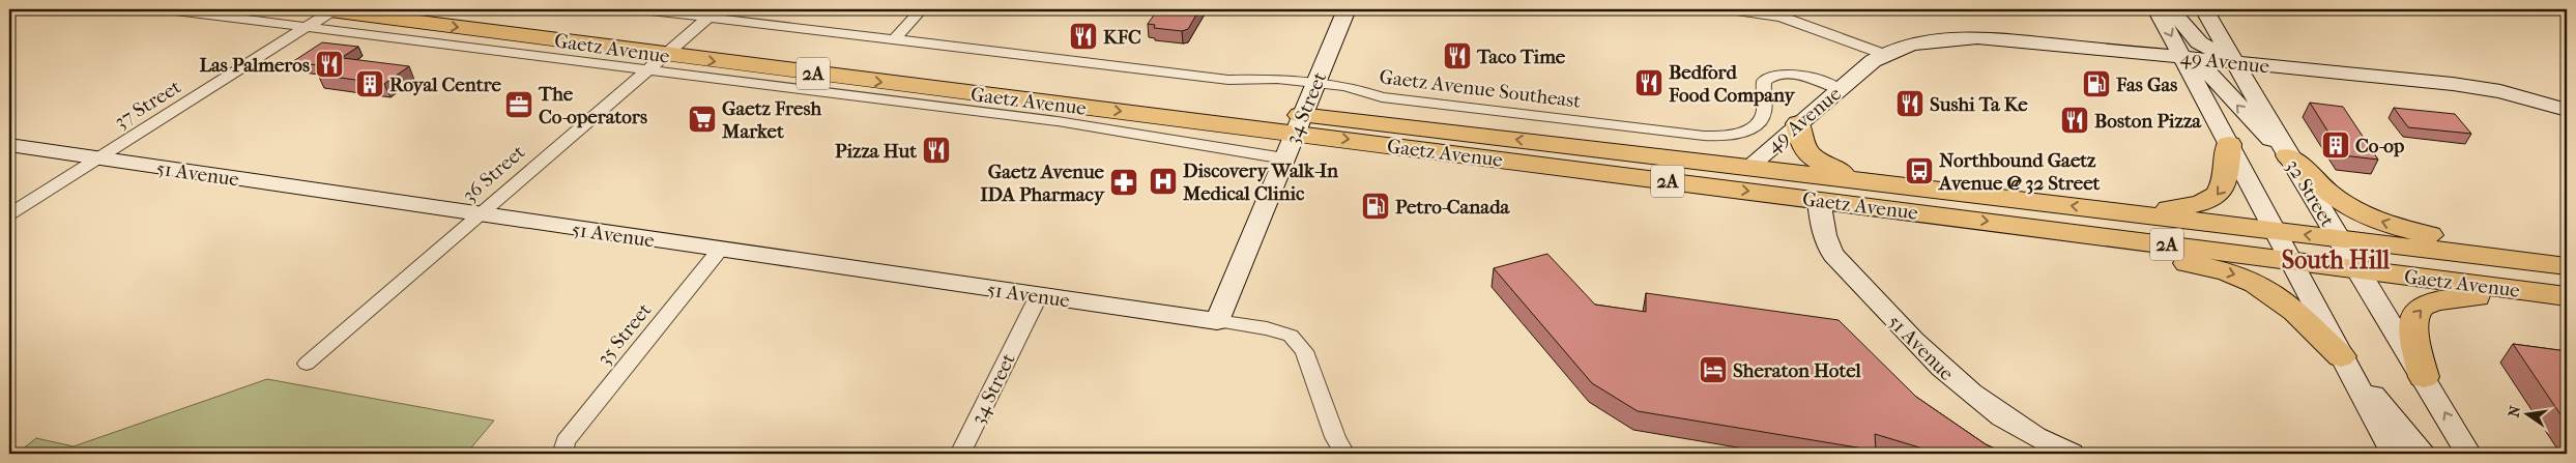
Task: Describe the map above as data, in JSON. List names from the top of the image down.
{
  "streets": {
    "main road": ["Gaetz Avenue", "2A"],
    "street": [
      "49 Avenue",
      "Gaetz Avenue Southeast",
      "37 Street",
      "34 Street",
      "51 Avenue",
      "36 Street",
      "32 Street",
      "35 Street"
    ]
  },
  "crossings": [
    ["Gaetz Avenue", "49 Avenue"],
    ["Gaetz Avenue", "37 Street"],
    ["Gaetz Avenue", "34 Street"],
    ["Gaetz Avenue", "51 Avenue"],
    ["Gaetz Avenue", "36 Street"],
    ["Gaetz Avenue", "32 Street"],
    ["49 Avenue", "Gaetz Avenue Southeast"],
    ["49 Avenue", "32 Street"],
    ["Gaetz Avenue Southeast", "34 Street"],
    ["Gaetz Avenue Southeast", "36 Street"],
    ["37 Street", "51 Avenue"],
    ["34 Street", "51 Avenue"],
    ["51 Avenue", "36 Street"],
    ["51 Avenue", "35 Street"]
  ],
  "districts": ["South Hill"],
  "places": {
    "restaurant": [
      "KFC",
      "Taco Time",
      "Las Palmeros",
      "Bedford Food Company",
      "Sushi Ta Ke",
      "Boston Pizza",
      "Pizza Hut"
    ],
    "building": ["Royal Centre", "Co-op"],
    "fuel station": ["Fas Gas", "Petro-Canada"],
    "office": ["The Co-operators"],
    "supermarket": ["Gaetz Fresh Market"],
    "bus stop": ["Northbound Gaetz Avenue @ 32 Street"],
    "hospital": ["Discovery Walk-In Medical Clinic"],
    "pharmacy": ["Gaetz Avenue IDA Pharmacy"],
    "hotel": ["Sheraton Hotel"]
  },
  "north": "left"
}
